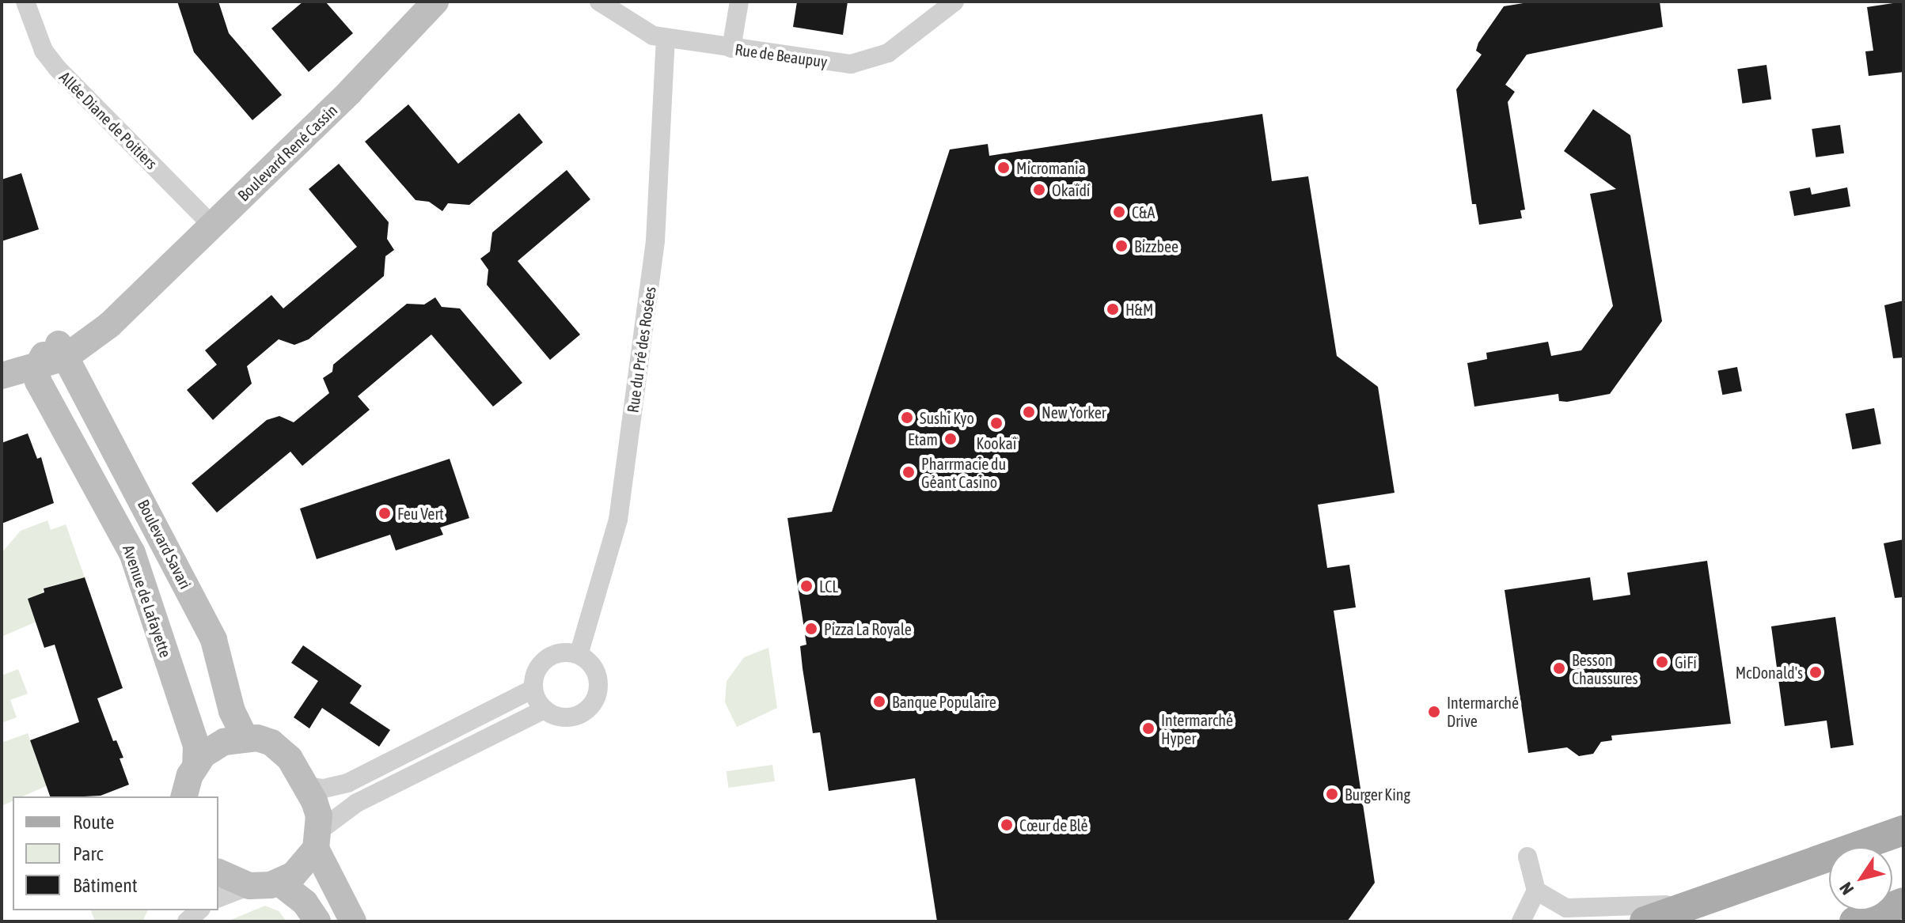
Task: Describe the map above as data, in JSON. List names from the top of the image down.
{
  "streets": {
    "street": [
      "Rue de Beaupuy",
      "Allée Diane de Poitiers",
      "Boulevard René Cassin",
      "Rue du Pré des Rosées",
      "Boulevard Savari",
      "Avenue de Lafayette"
    ]
  },
  "crossings": [
    ["Rue de Beaupuy", "Rue du Pré des Rosées"],
    ["Allée Diane de Poitiers", "Boulevard René Cassin"],
    ["Boulevard René Cassin", "Boulevard Savari"],
    ["Boulevard René Cassin", "Avenue de Lafayette"],
    ["Boulevard Savari", "Avenue de Lafayette"]
  ],
  "places": [
    "Micromania",
    "Okaïdi",
    "C&A",
    "Bizzbee",
    "H&M",
    "New Yorker",
    "Sushi Kyo",
    "Kookaï",
    "Etam",
    "Pharrmacie du Géant Casino",
    "Feu Vert",
    "LCL",
    "Pizza La Royale",
    "GiFi",
    "Besson Chaussures",
    "McDonald's",
    "Banque Populaire",
    "Intermarché Drive",
    "Intermarché Hyper",
    "Burger King",
    "Cœur de Blé"
  ],
  "legend": ["Route", "Parc", "Bâtiment"],
  "north": "bottom left"
}
